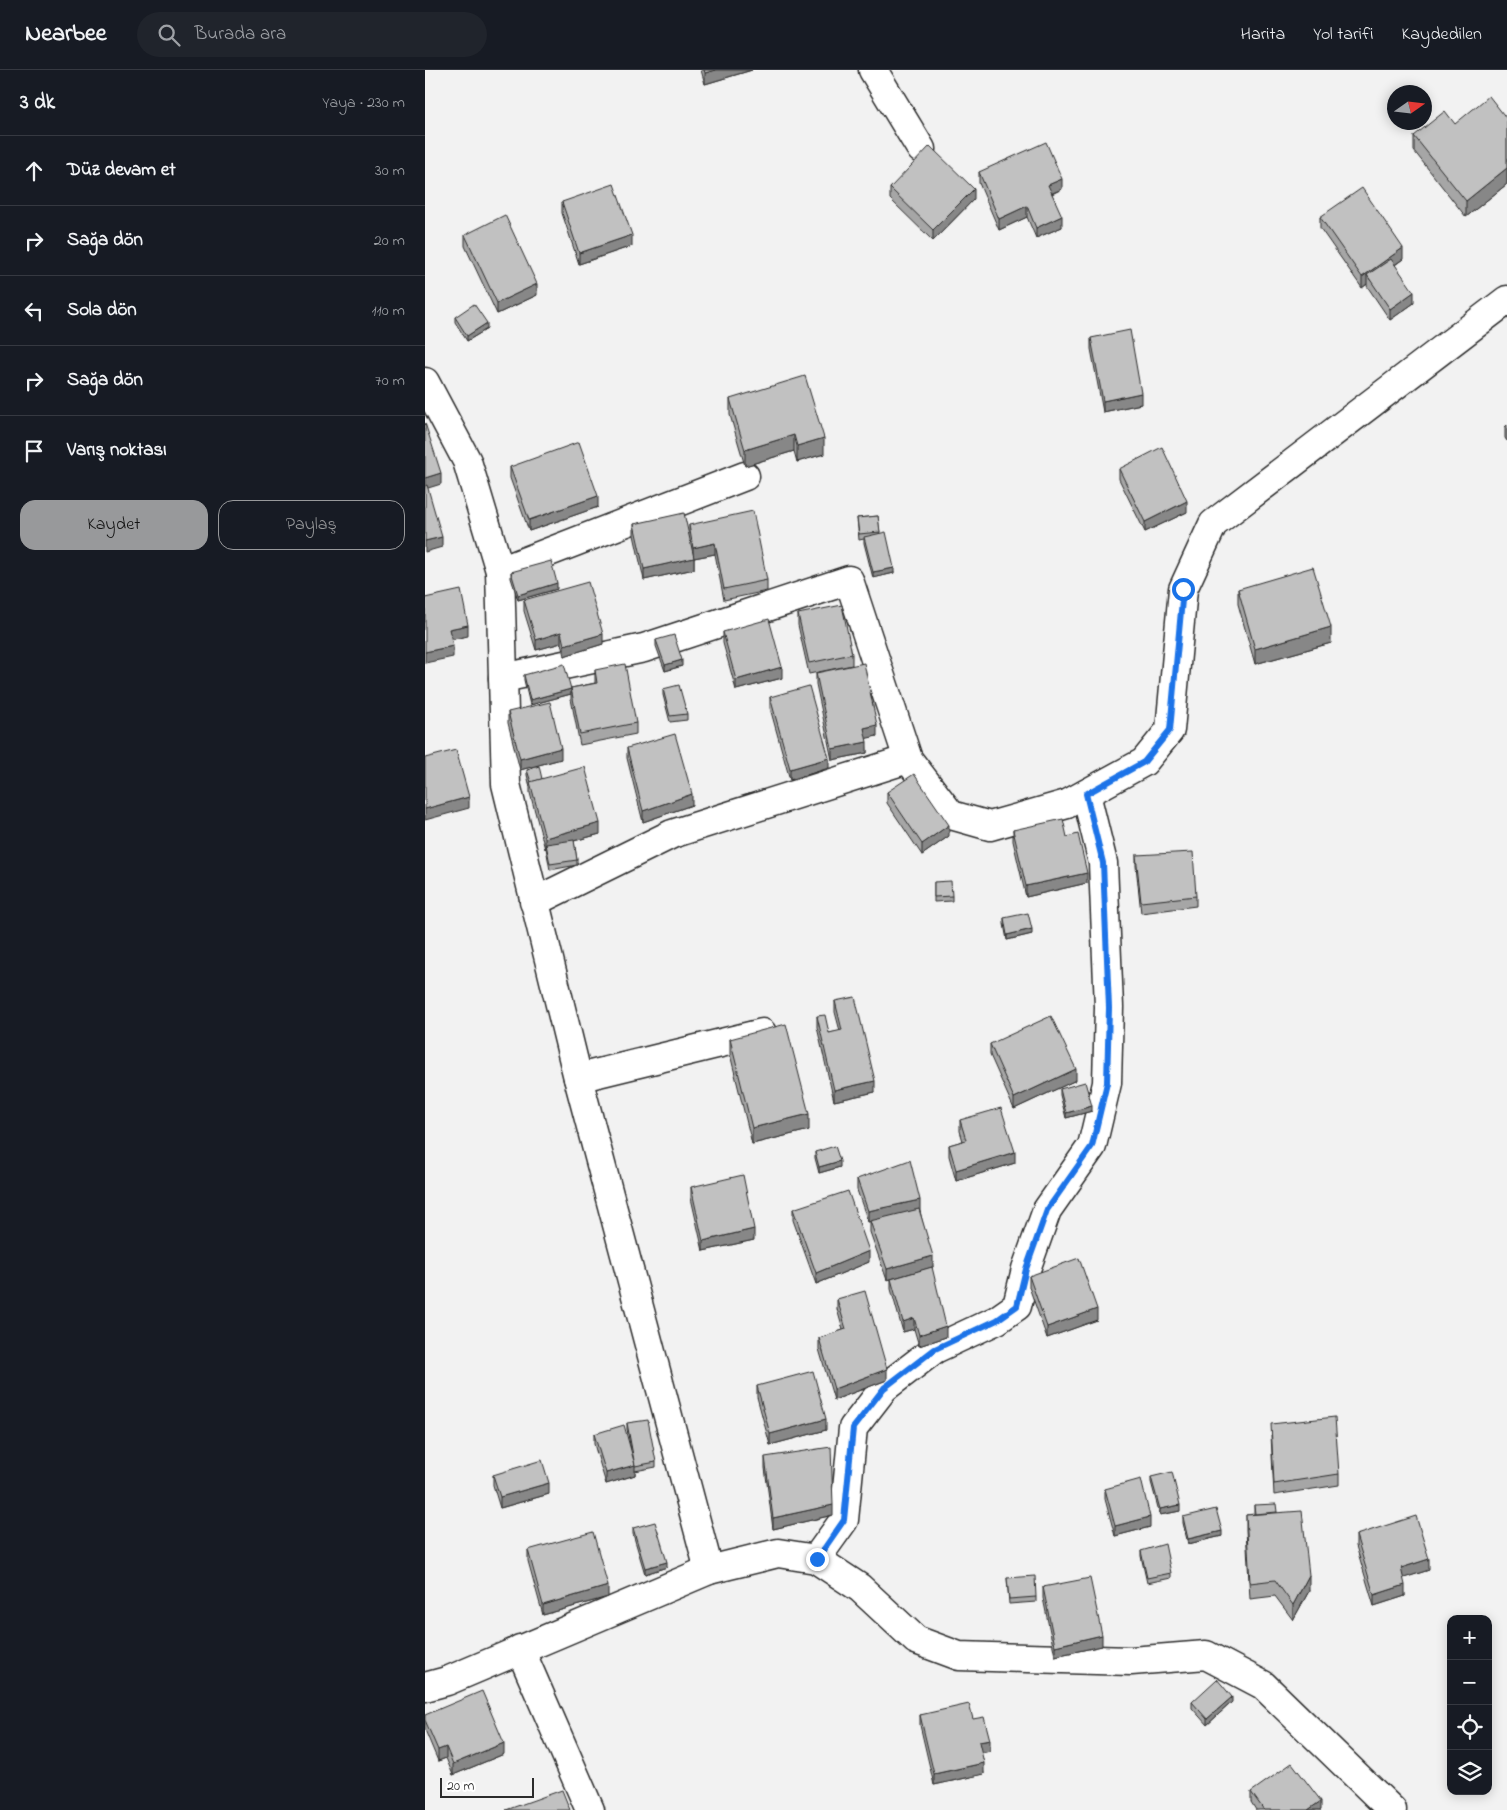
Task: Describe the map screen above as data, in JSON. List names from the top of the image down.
{
  "scale_bar": "20 m",
  "north": "right",
  "page": {
    "header": "Nearbee",
    "search": "Burada ara",
    "nav": ["Harita", "Yol tarifi", "Kaydedilen"],
    "heading": ["3 dk", "Yaya · 230 m"],
    "list": [
      ["Düz devam et", "30 m"],
      ["Sağa dön", "20 m"],
      ["Sola dön", "110 m"],
      ["Sağa dön", "70 m"],
      "Varış noktası"
    ],
    "buttons": ["Kaydet", "Paylaş"],
    "map_buttons": ["+", "−"],
    "scale": "20 m"
  }
}
